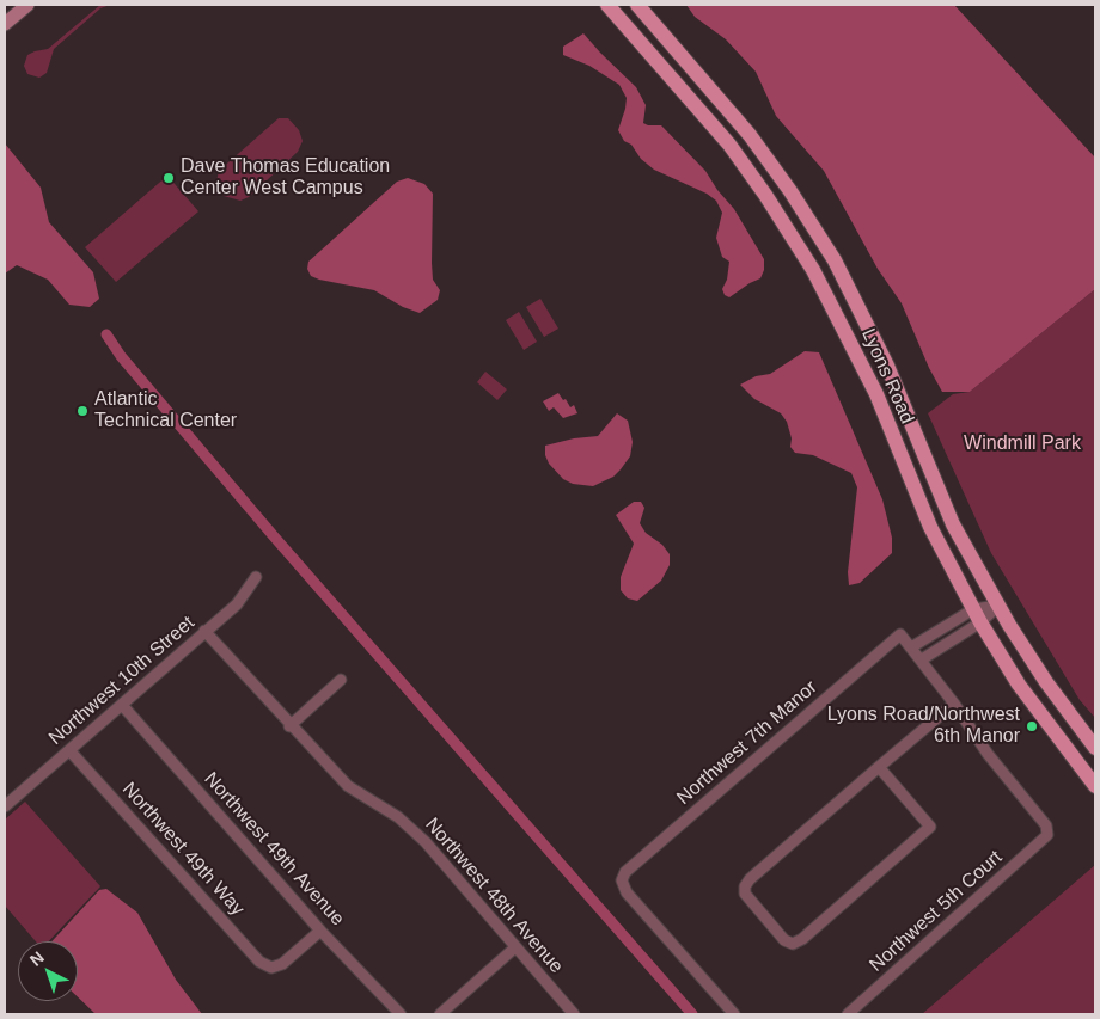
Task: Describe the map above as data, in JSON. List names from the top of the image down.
{
  "streets": {
    "main road": ["Lyons Road"],
    "street": [
      "Northwest 10th Street",
      "Northwest 7th Manor",
      "Northwest 49th Way",
      "Northwest 49th Avenue",
      "Northwest 48th Avenue",
      "Northwest 5th Court"
    ]
  },
  "crossings": [
    ["Northwest 10th Street", "Northwest 49th Way"],
    ["Northwest 10th Street", "Northwest 49th Avenue"],
    ["Northwest 10th Street", "Northwest 48th Avenue"],
    ["Northwest 49th Way", "Northwest 49th Avenue"]
  ],
  "parks": ["Windmill Park"],
  "places": ["Dave Thomas Education Center West Campus", "Atlantic Technical Center", "Lyons Road/Northwest 6th Manor"],
  "north": "top left"
}
